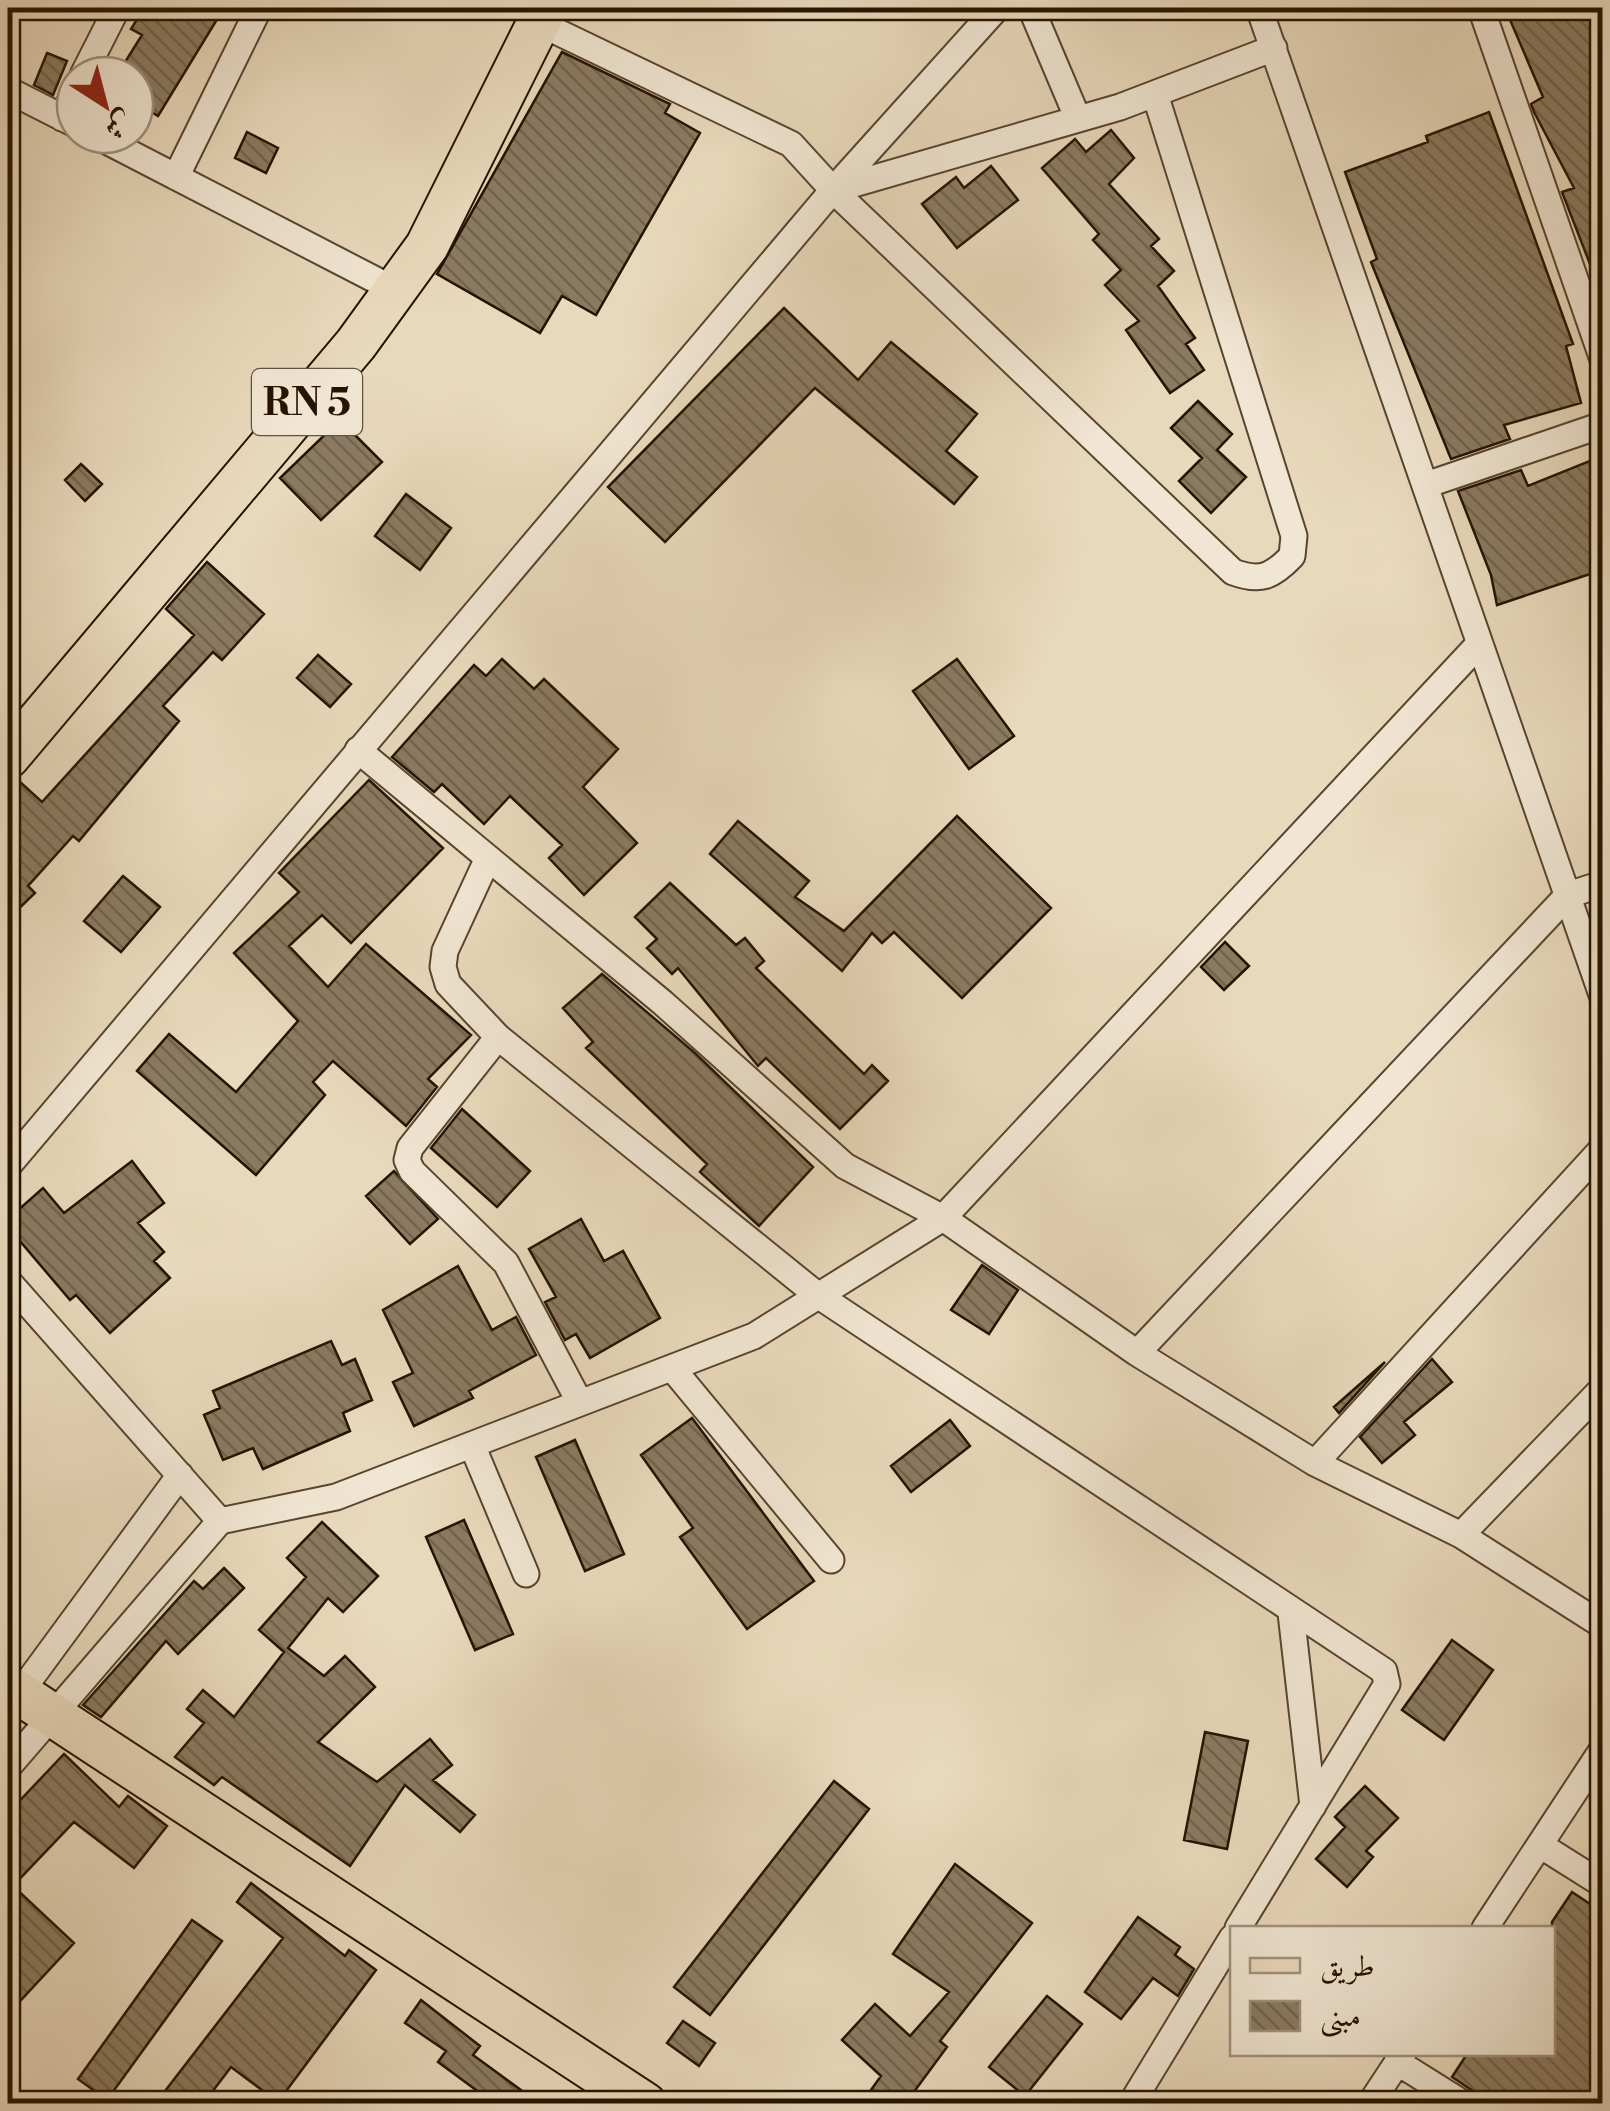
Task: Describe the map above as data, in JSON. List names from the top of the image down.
{
  "streets": {
    "main road": ["RN 5"]
  },
  "legend": ["طريق", "مبنى"],
  "north": "bottom right"
}
